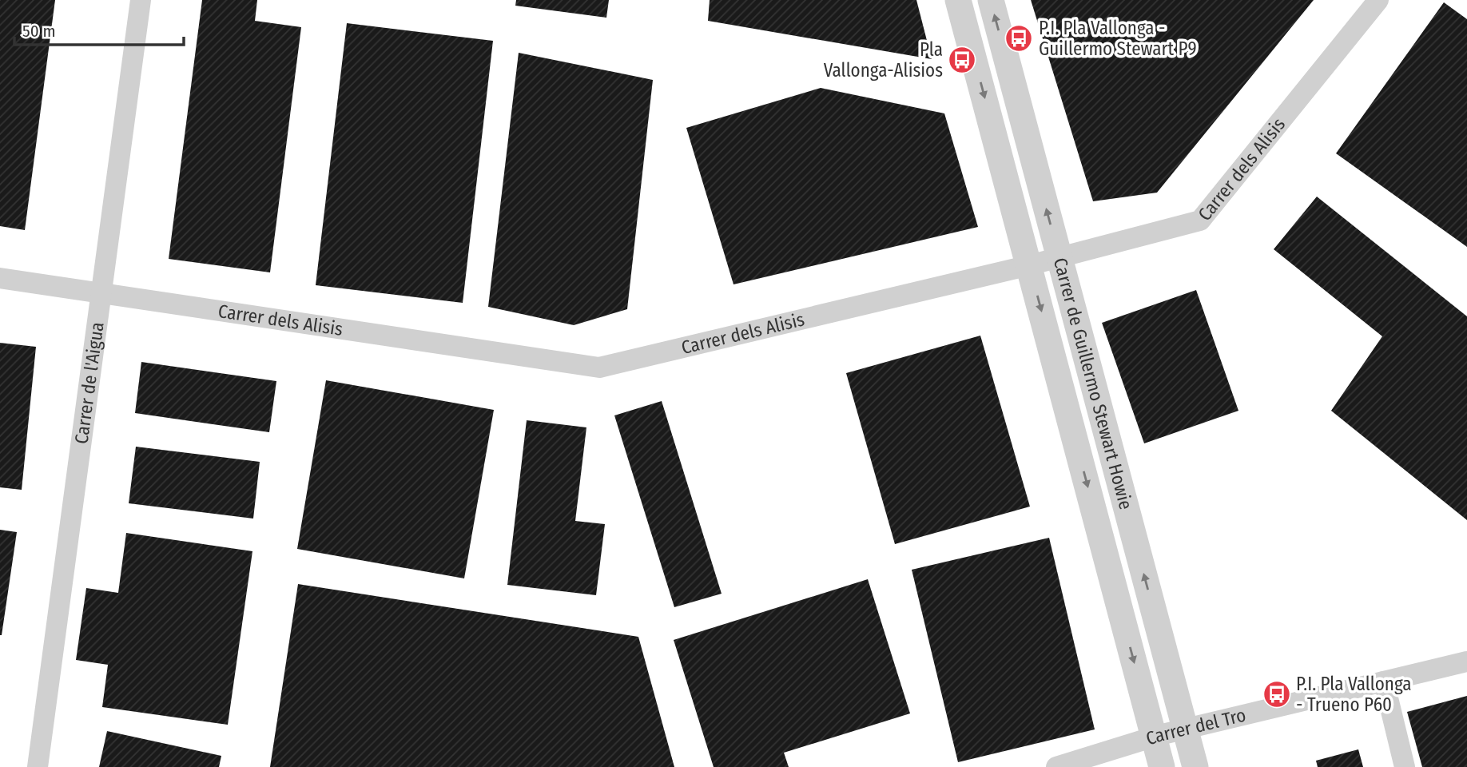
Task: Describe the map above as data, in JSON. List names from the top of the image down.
{
  "streets": {
    "street": [
      "Carrer dels Alisis",
      "Carrer de l'Aigua",
      "Carrer de Guillermo Stewart Howie",
      "Carrer del Tro"
    ]
  },
  "crossings": [
    ["Carrer dels Alisis", "Carrer de l'Aigua"],
    ["Carrer dels Alisis", "Carrer de Guillermo Stewart Howie"],
    ["Carrer de Guillermo Stewart Howie", "Carrer del Tro"]
  ],
  "places": {
    "bus stop": ["P.I. Pla Vallonga - Guillermo Stewart P9", "Pla Vallonga-Alisios", "P.I. Pla Vallonga - Trueno P60"]
  },
  "scale_bar": "50 m"
}
